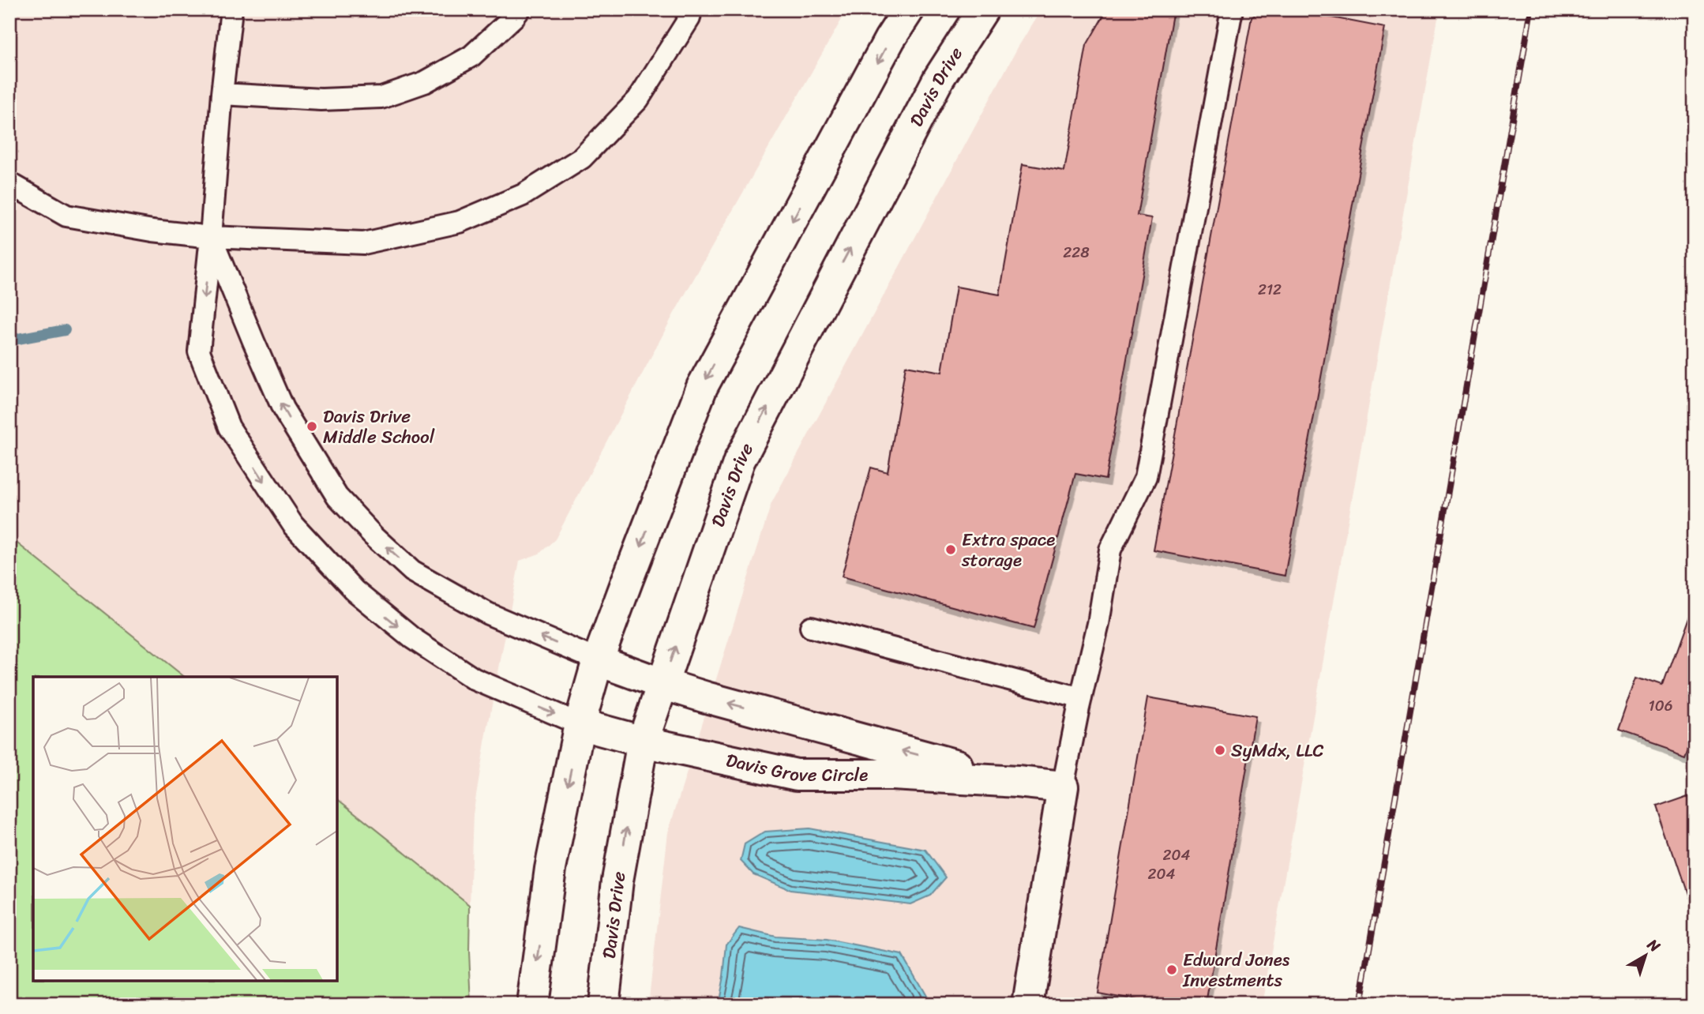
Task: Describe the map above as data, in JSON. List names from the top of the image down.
{
  "streets": {
    "main road": ["Davis Drive", "Davis Grove Circle"]
  },
  "crossings": [
    ["Davis Drive", "Davis Grove Circle"]
  ],
  "places": [
    "Davis Drive Middle School",
    "Extra space storage",
    "SyMdx, LLC",
    "Edward Jones Investments"
  ],
  "house_numbers": [
    "228",
    "212",
    "106",
    "204",
    "204"
  ],
  "north": "top right"
}
